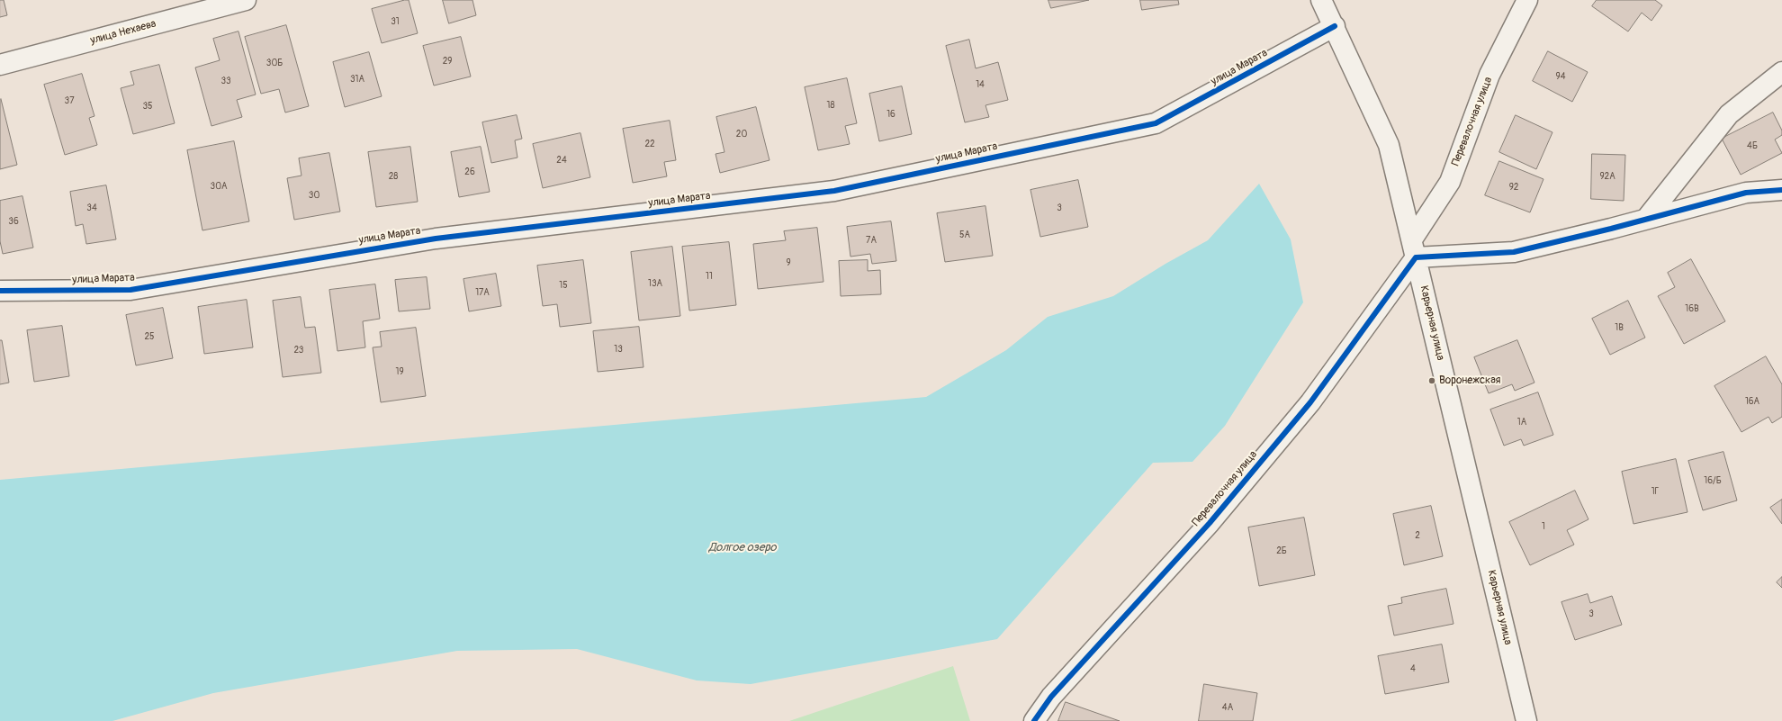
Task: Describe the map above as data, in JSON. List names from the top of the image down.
{
  "streets": {
    "street": [
      "улица Нехаева",
      "улица Марата",
      "Перевалочная улица",
      "Карьерная улица"
    ]
  },
  "crossings": [
    ["улица Марата", "Карьерная улица"],
    ["Перевалочная улица", "Карьерная улица"]
  ],
  "water": ["Долгое озеро"],
  "places": ["Воронежская"],
  "house_numbers": [
    "31",
    "29",
    "30Б",
    "94",
    "31А",
    "33",
    "14",
    "37",
    "18",
    "35",
    "16",
    "20",
    "22",
    "4Б",
    "24",
    "26",
    "28",
    "92А",
    "30А",
    "92",
    "30",
    "34",
    "3",
    "36",
    "5А",
    "7А",
    "9",
    "11",
    "13А",
    "15",
    "17А",
    "16В",
    "1В",
    "25",
    "13",
    "23",
    "19",
    "16А",
    "1А",
    "16/Б",
    "1Г",
    "1",
    "2",
    "2Б",
    "3",
    "4",
    "4А"
  ]
}
